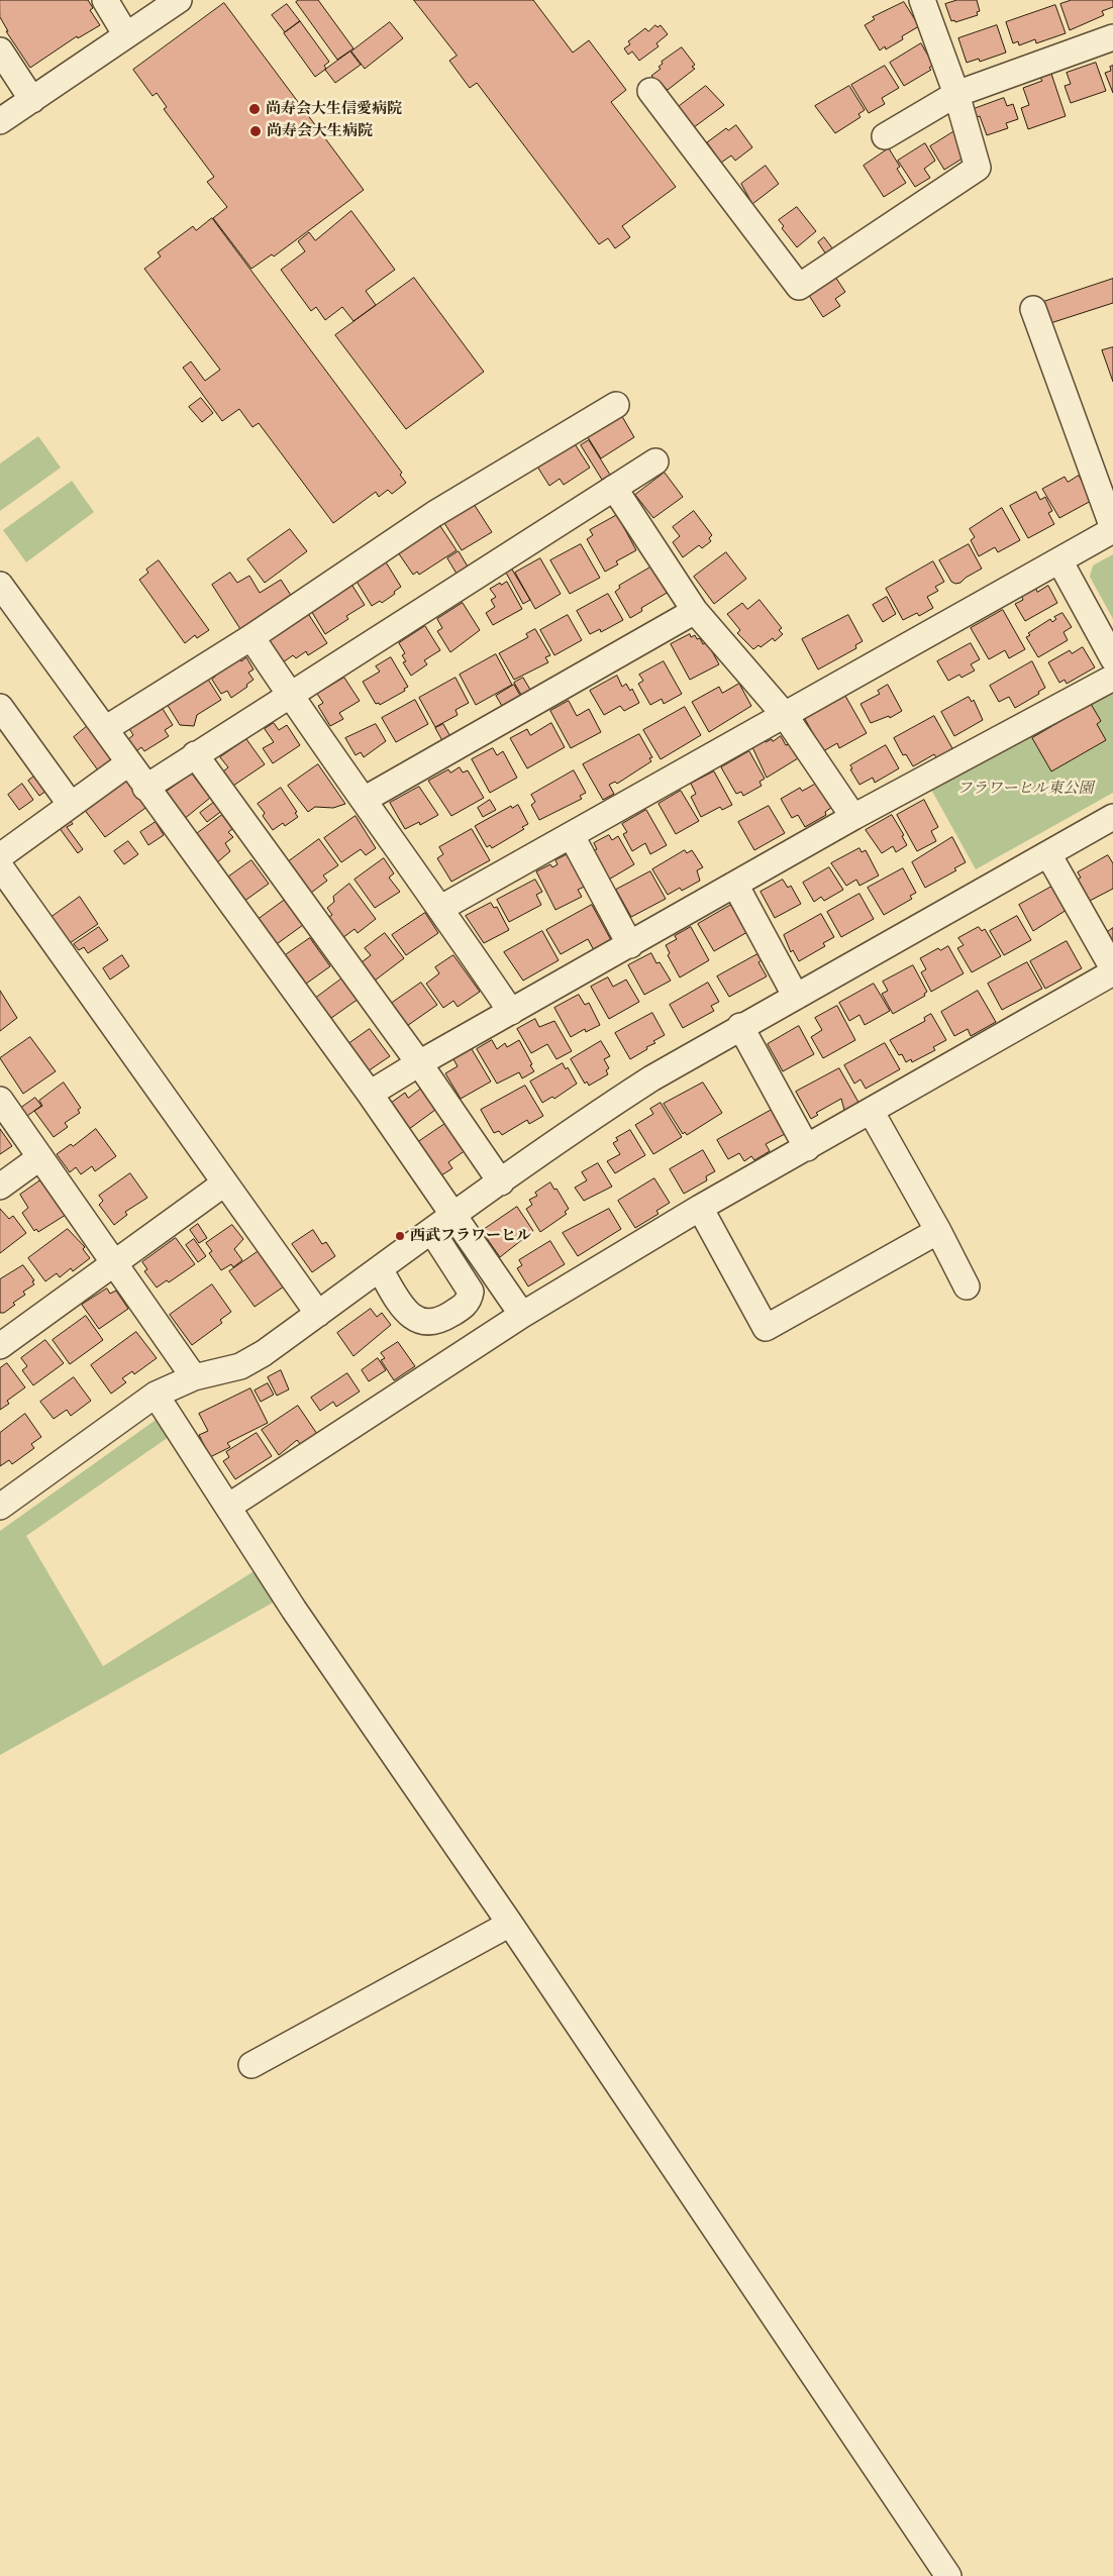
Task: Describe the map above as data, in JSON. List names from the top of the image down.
{
  "parks": ["フラワーヒル東公園"],
  "places": ["尚寿会大生信愛病院", "尚寿会大生病院", "西武フラワーヒル"]
}
